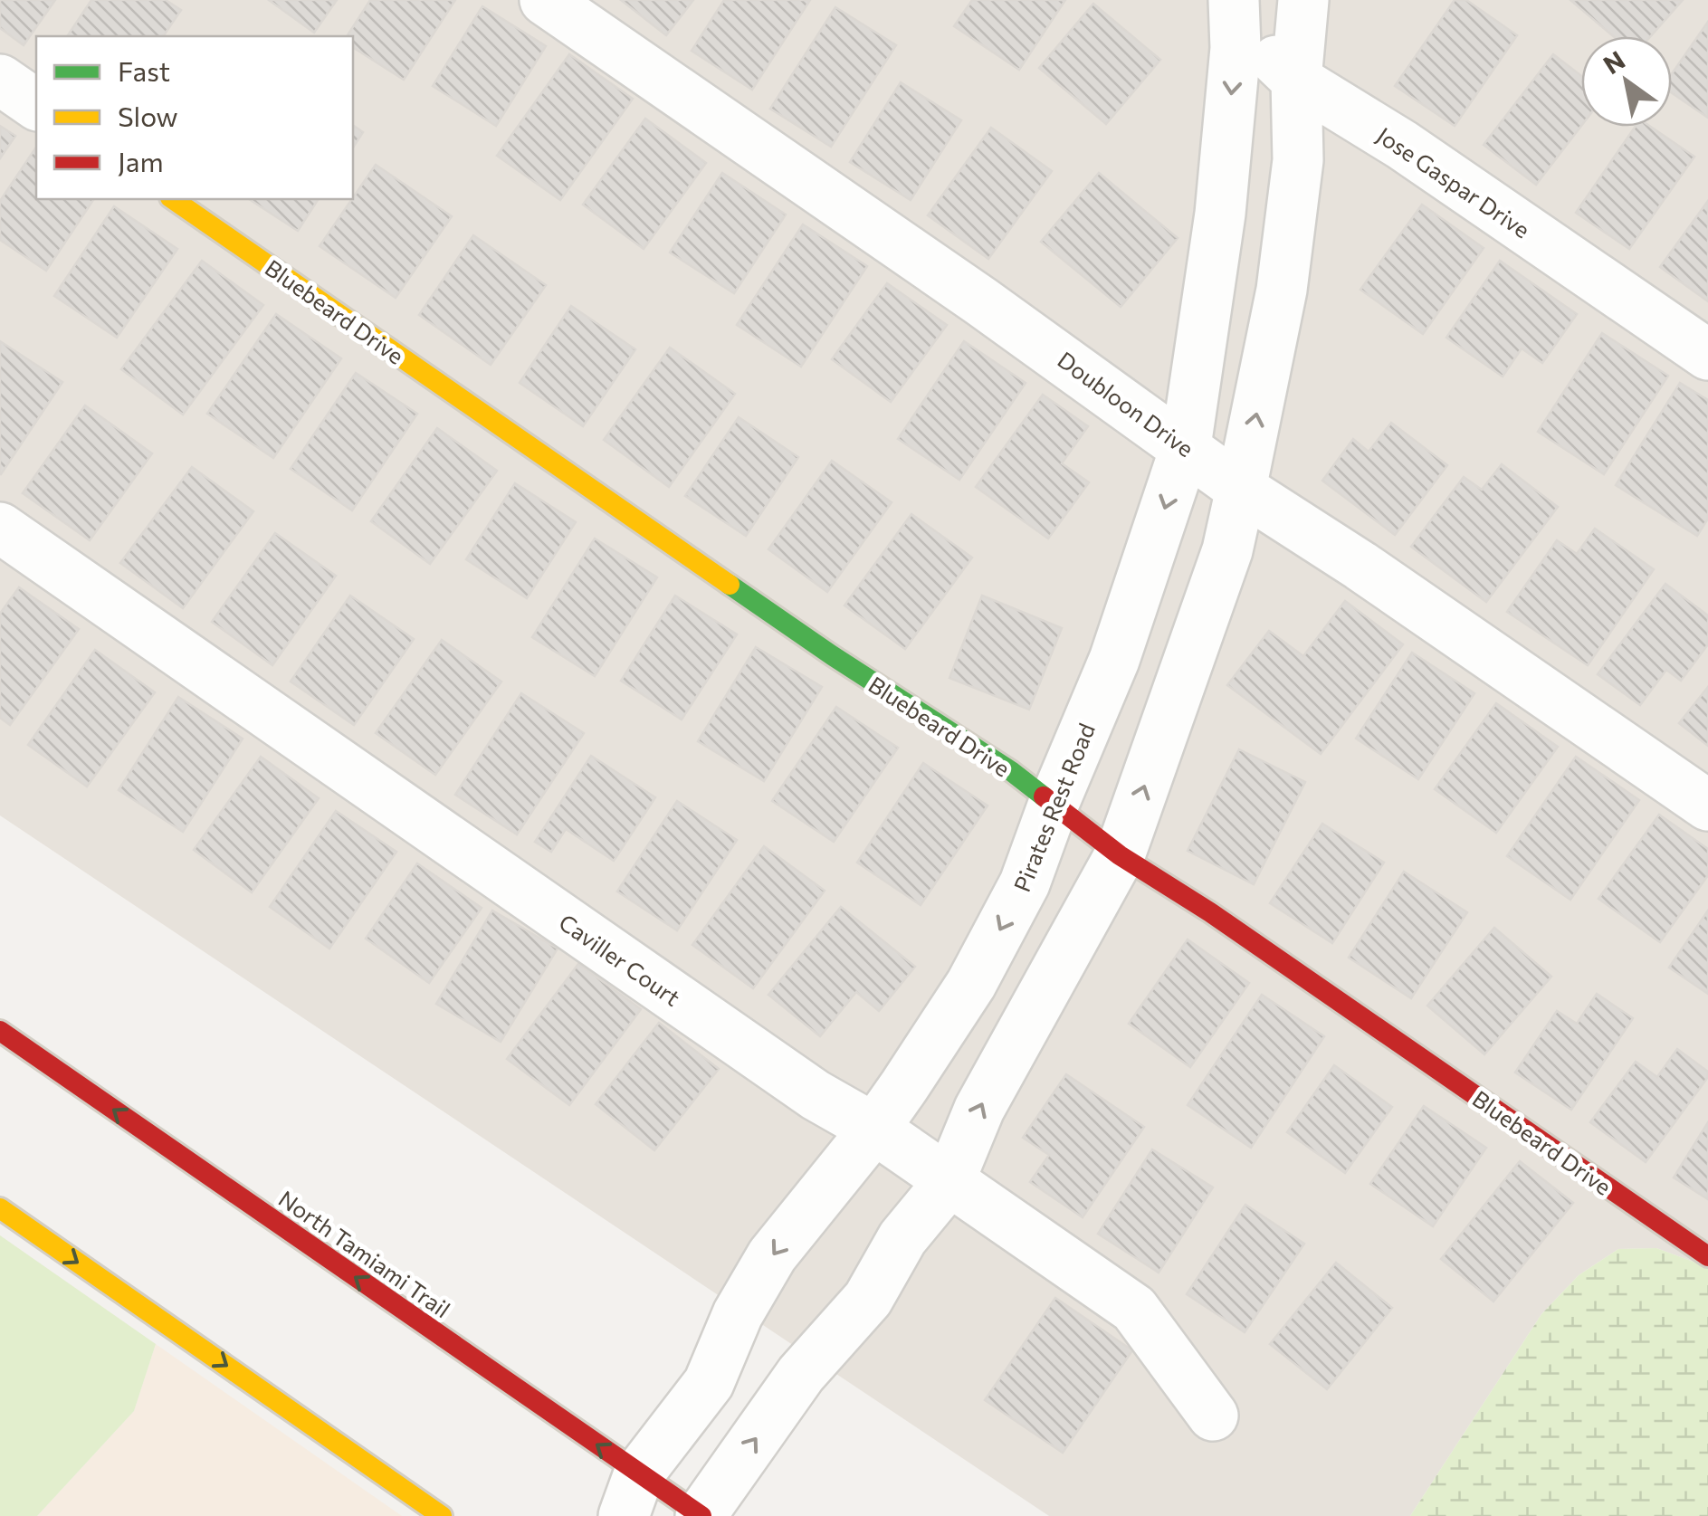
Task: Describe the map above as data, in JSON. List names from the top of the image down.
{
  "streets": {
    "street": [
      "Jose Gaspar Drive",
      "Bluebeard Drive",
      "Doubloon Drive",
      "Pirates Rest Road",
      "Caviller Court",
      "North Tamiami Trail"
    ]
  },
  "crossings": [
    ["Jose Gaspar Drive", "Pirates Rest Road"],
    ["Bluebeard Drive", "Pirates Rest Road"],
    ["Doubloon Drive", "Pirates Rest Road"],
    ["Pirates Rest Road", "Caviller Court"],
    ["Pirates Rest Road", "North Tamiami Trail"]
  ],
  "legend": ["Fast", "Slow", "Jam"],
  "north": "top left"
}
